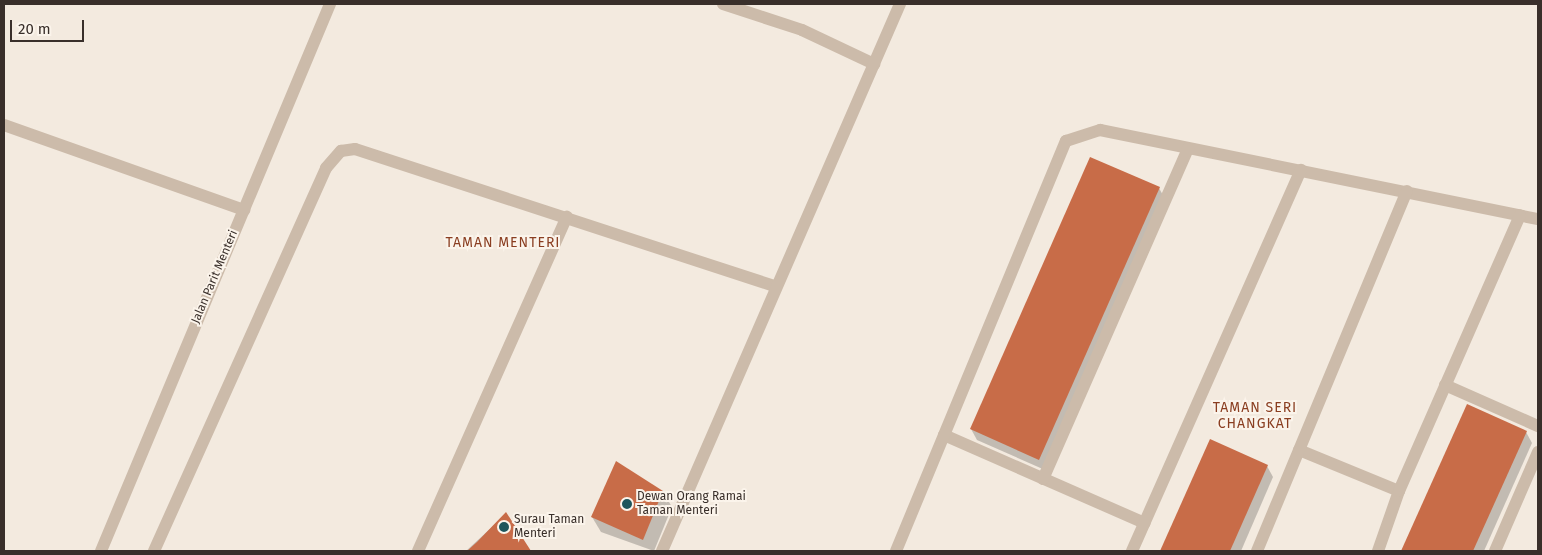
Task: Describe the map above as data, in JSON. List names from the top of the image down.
{
  "streets": {
    "street": ["Jalan Parit Menteri"]
  },
  "districts": ["TAMAN MENTERI", "TAMAN SERI CHANGKAT"],
  "places": ["Dewan Orang Ramai Taman Menteri", "Surau Taman Menteri"],
  "scale_bar": "20 m"
}
